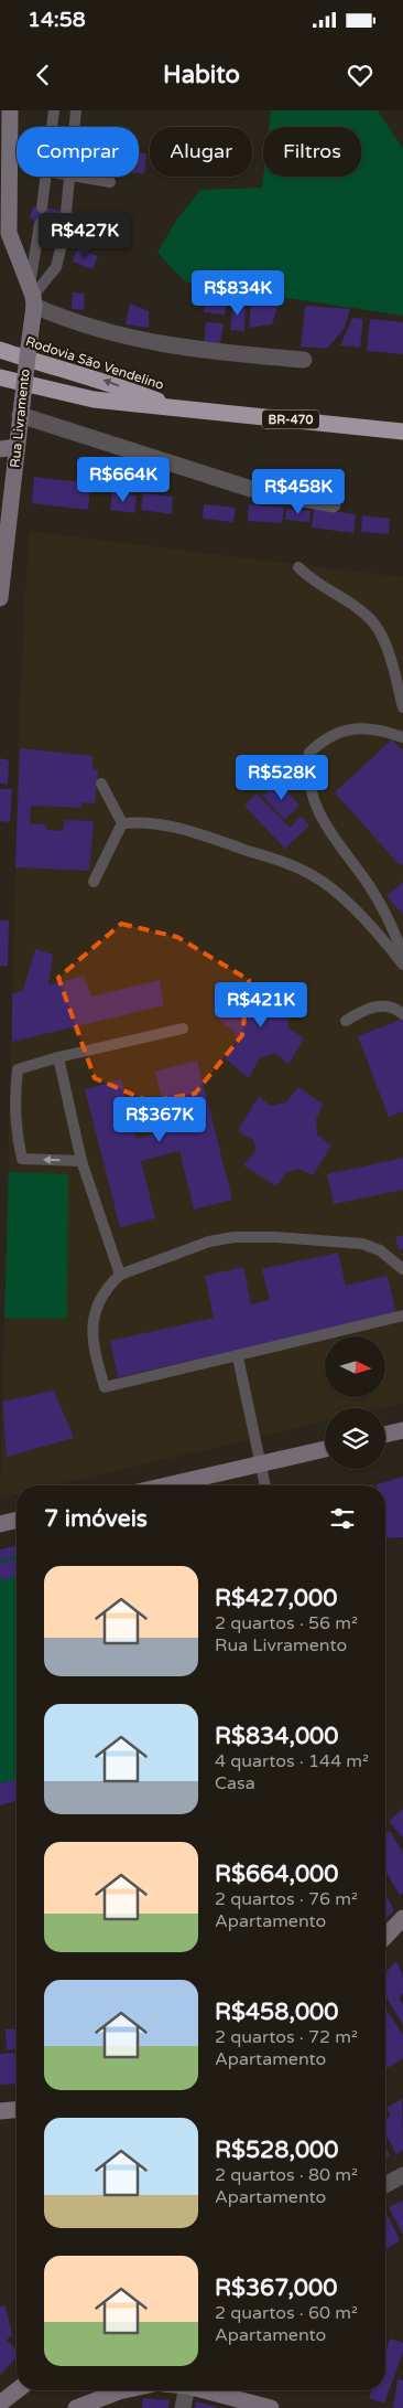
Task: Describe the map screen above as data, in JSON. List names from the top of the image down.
{
  "streets": {
    "highway": ["Rodovia São Vendelino", "BR-470"],
    "main road": ["Rua Livramento"]
  },
  "crossings": [
    ["Rodovia São Vendelino", "BR-470"]
  ],
  "north": "right",
  "page": {
    "status": "14:58",
    "header": "Habito",
    "chip": ["Comprar", "Alugar", "Filtros"],
    "price": [
      "R$427K",
      "R$834K",
      "R$664K",
      "R$458K",
      "R$528K",
      "R$421K",
      "R$367K"
    ],
    "heading": "7 imóveis",
    "list": [
      {
        "name": "R$427,000",
        "note": "2 quartos · 56 m² · Rua Livramento"
      },
      {
        "name": "R$834,000",
        "note": "4 quartos · 144 m² · Casa"
      },
      {
        "name": "R$664,000",
        "note": "2 quartos · 76 m² · Apartamento"
      },
      {
        "name": "R$458,000",
        "note": "2 quartos · 72 m² · Apartamento"
      },
      {
        "name": "R$528,000",
        "note": "2 quartos · 80 m² · Apartamento"
      },
      {
        "name": "R$367,000",
        "note": "2 quartos · 60 m² · Apartamento"
      }
    ]
  }
}
